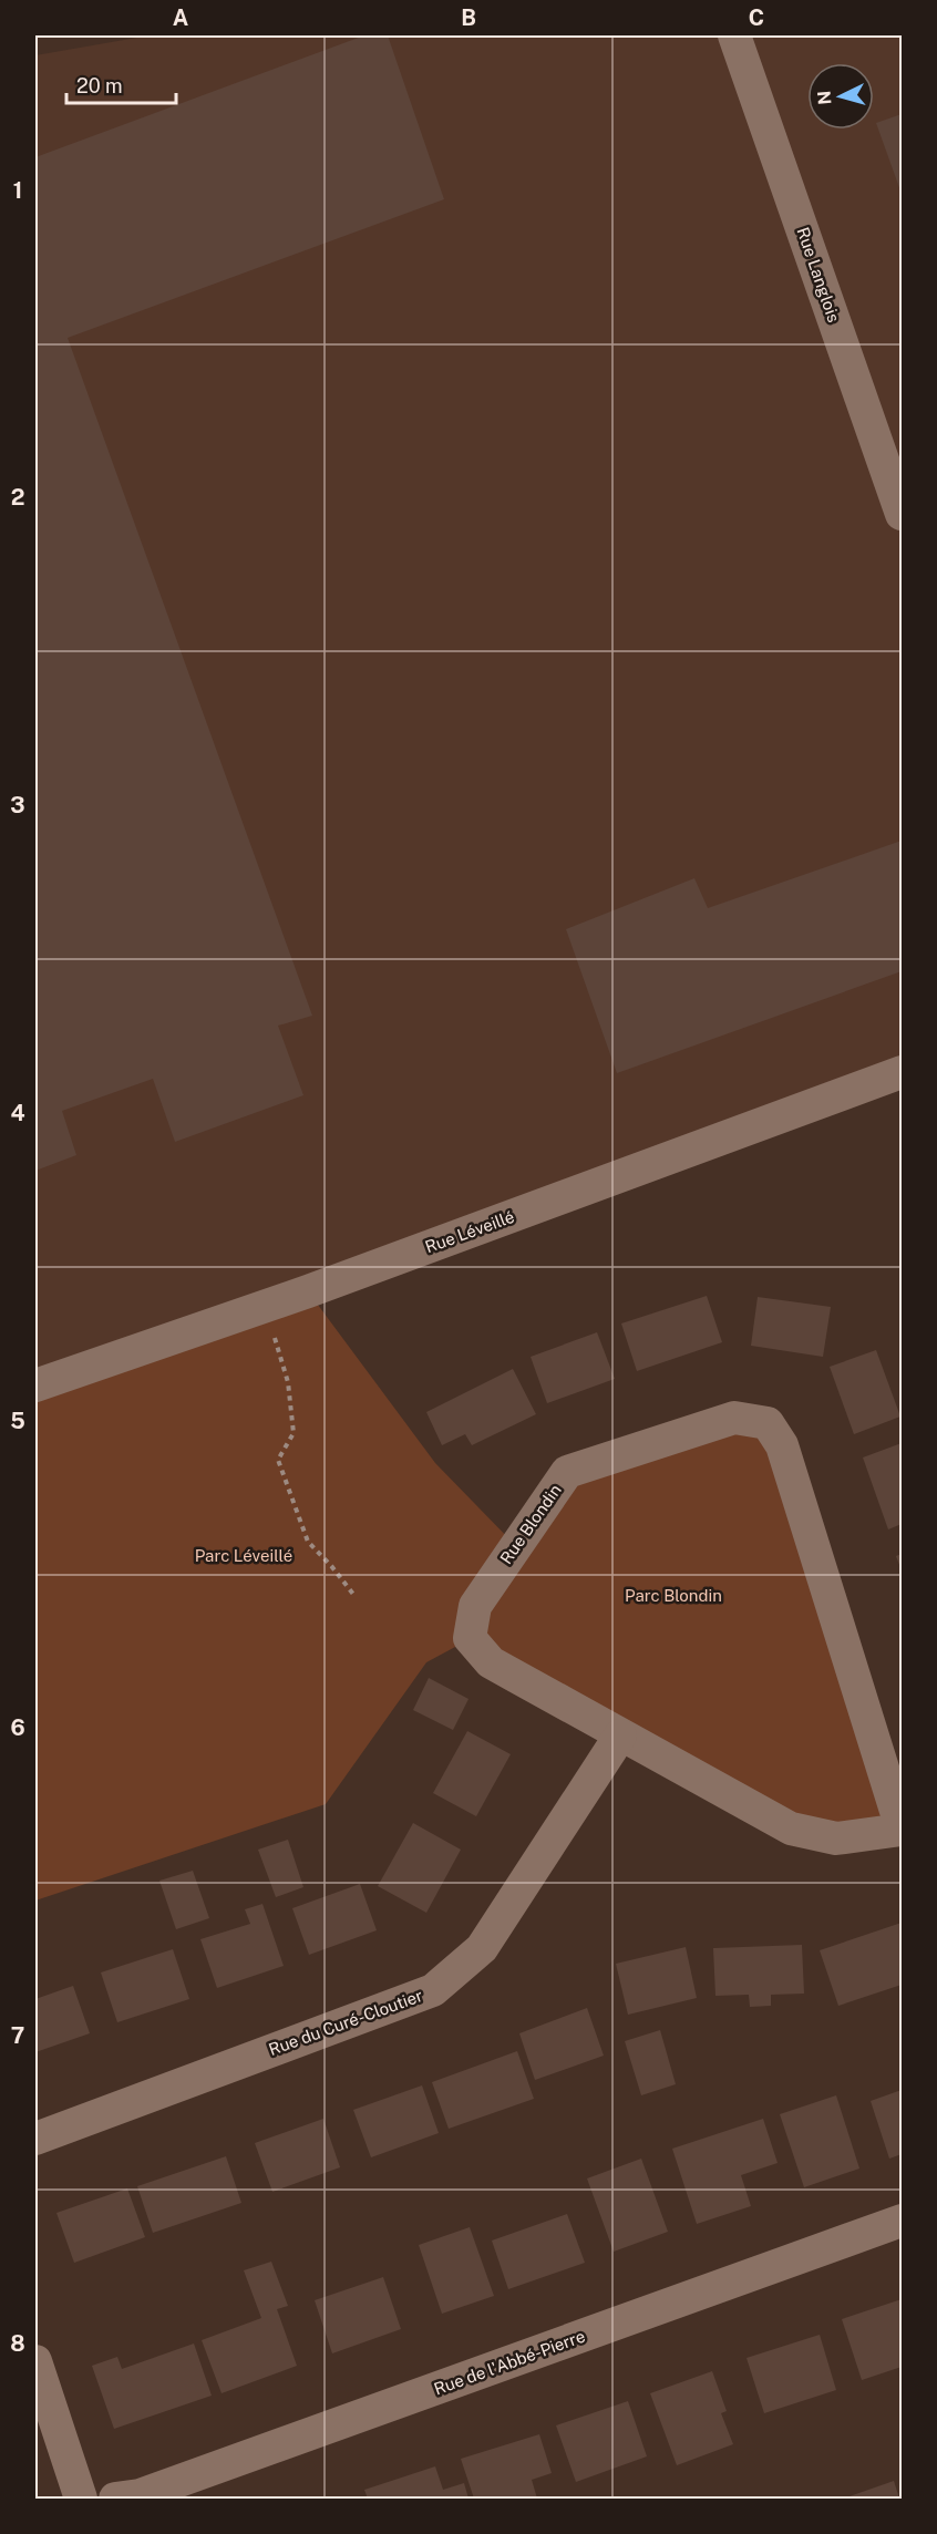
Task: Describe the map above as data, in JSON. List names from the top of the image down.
{
  "streets": {
    "street": [
      "Rue Langlois",
      "Rue Léveillé",
      "Rue Blondin",
      "Rue du Curé-Cloutier",
      "Rue de l'Abbé-Pierre"
    ]
  },
  "crossings": [
    ["Rue Blondin", "Rue du Curé-Cloutier"]
  ],
  "parks": ["Parc Léveillé", "Parc Blondin"],
  "scale_bar": "20 m",
  "north": "left",
  "grid": {
    "columns": ["A", "B", "C"],
    "rows": [
      "1",
      "2",
      "3",
      "4",
      "5",
      "6",
      "7",
      "8"
    ]
  }
}
